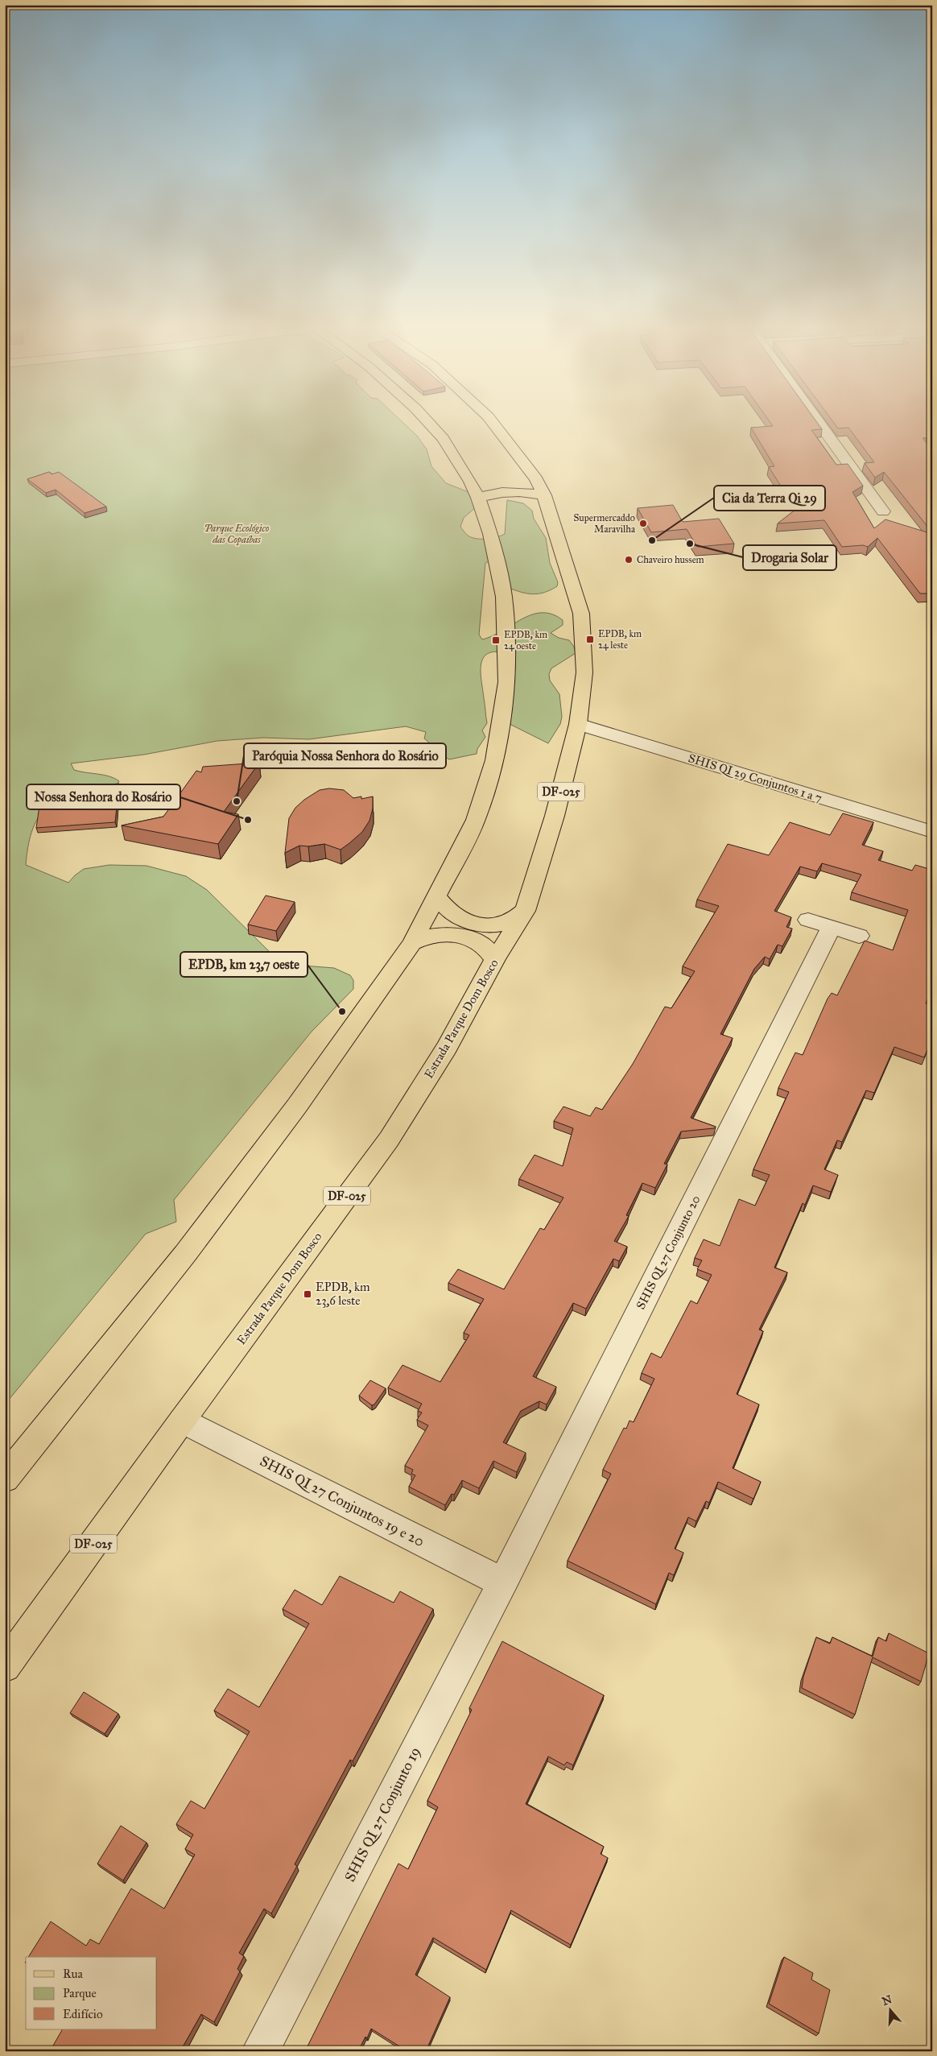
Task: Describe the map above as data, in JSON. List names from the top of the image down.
{
  "streets": {
    "main road": ["DF-025", "Estrada Parque Dom Bosco"],
    "street": [
      "SHIS QI 29 Conjuntos 1 a 7",
      "SHIS QI 27 Conjunto 20",
      "SHIS QI 27 Conjuntos 19 e 20",
      "SHIS QI 27 Conjunto 19"
    ]
  },
  "crossings": [
    ["SHIS QI 29 Conjuntos 1 a 7", "Estrada Parque Dom Bosco"],
    ["Estrada Parque Dom Bosco", "SHIS QI 27 Conjuntos 19 e 20"],
    ["SHIS QI 27 Conjunto 20", "SHIS QI 27 Conjuntos 19 e 20"],
    ["SHIS QI 27 Conjunto 20", "SHIS QI 27 Conjunto 19"],
    ["SHIS QI 27 Conjuntos 19 e 20", "SHIS QI 27 Conjunto 19"]
  ],
  "parks": ["Parque Ecológico das Copaíbas"],
  "places": {
    "other": [
      "Supermercaddo Maravilha",
      "Cia da Terra Qi 29",
      "Drogaria Solar",
      "Chaveiro hussem",
      "Paróquia Nossa Senhora do Rosário",
      "Nossa Senhora do Rosário",
      "EPDB, km 23,7 oeste"
    ],
    "transit": ["EPDB, km 24 leste", "EPDB, km 24 oeste", "EPDB, km 23,6 leste"]
  },
  "legend": ["Rua", "Parque", "Edifício"],
  "north": "top"
}
